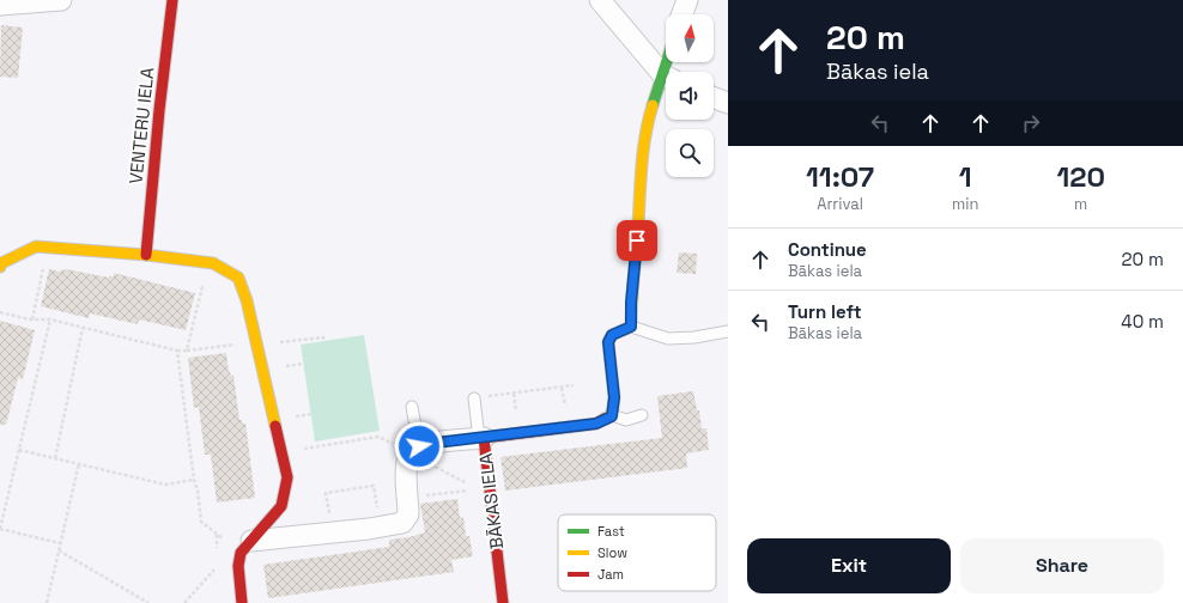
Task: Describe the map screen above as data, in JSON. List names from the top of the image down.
{
  "streets": {
    "street": ["VENTERU IELA", "BĀKAS IELA"]
  },
  "legend": ["Fast", "Slow", "Jam"],
  "north": "top",
  "page": {
    "turn": ["20 m", "Bākas iela"],
    "eta": [
      "11:07",
      "Arrival",
      "1",
      "min",
      "120",
      "m"
    ],
    "list": [
      {
        "name": "Continue",
        "note": "Bākas iela",
        "value": "20 m"
      },
      {
        "name": "Turn left",
        "note": "Bākas iela",
        "value": "40 m"
      }
    ],
    "buttons": ["Exit", "Share"]
  }
}
